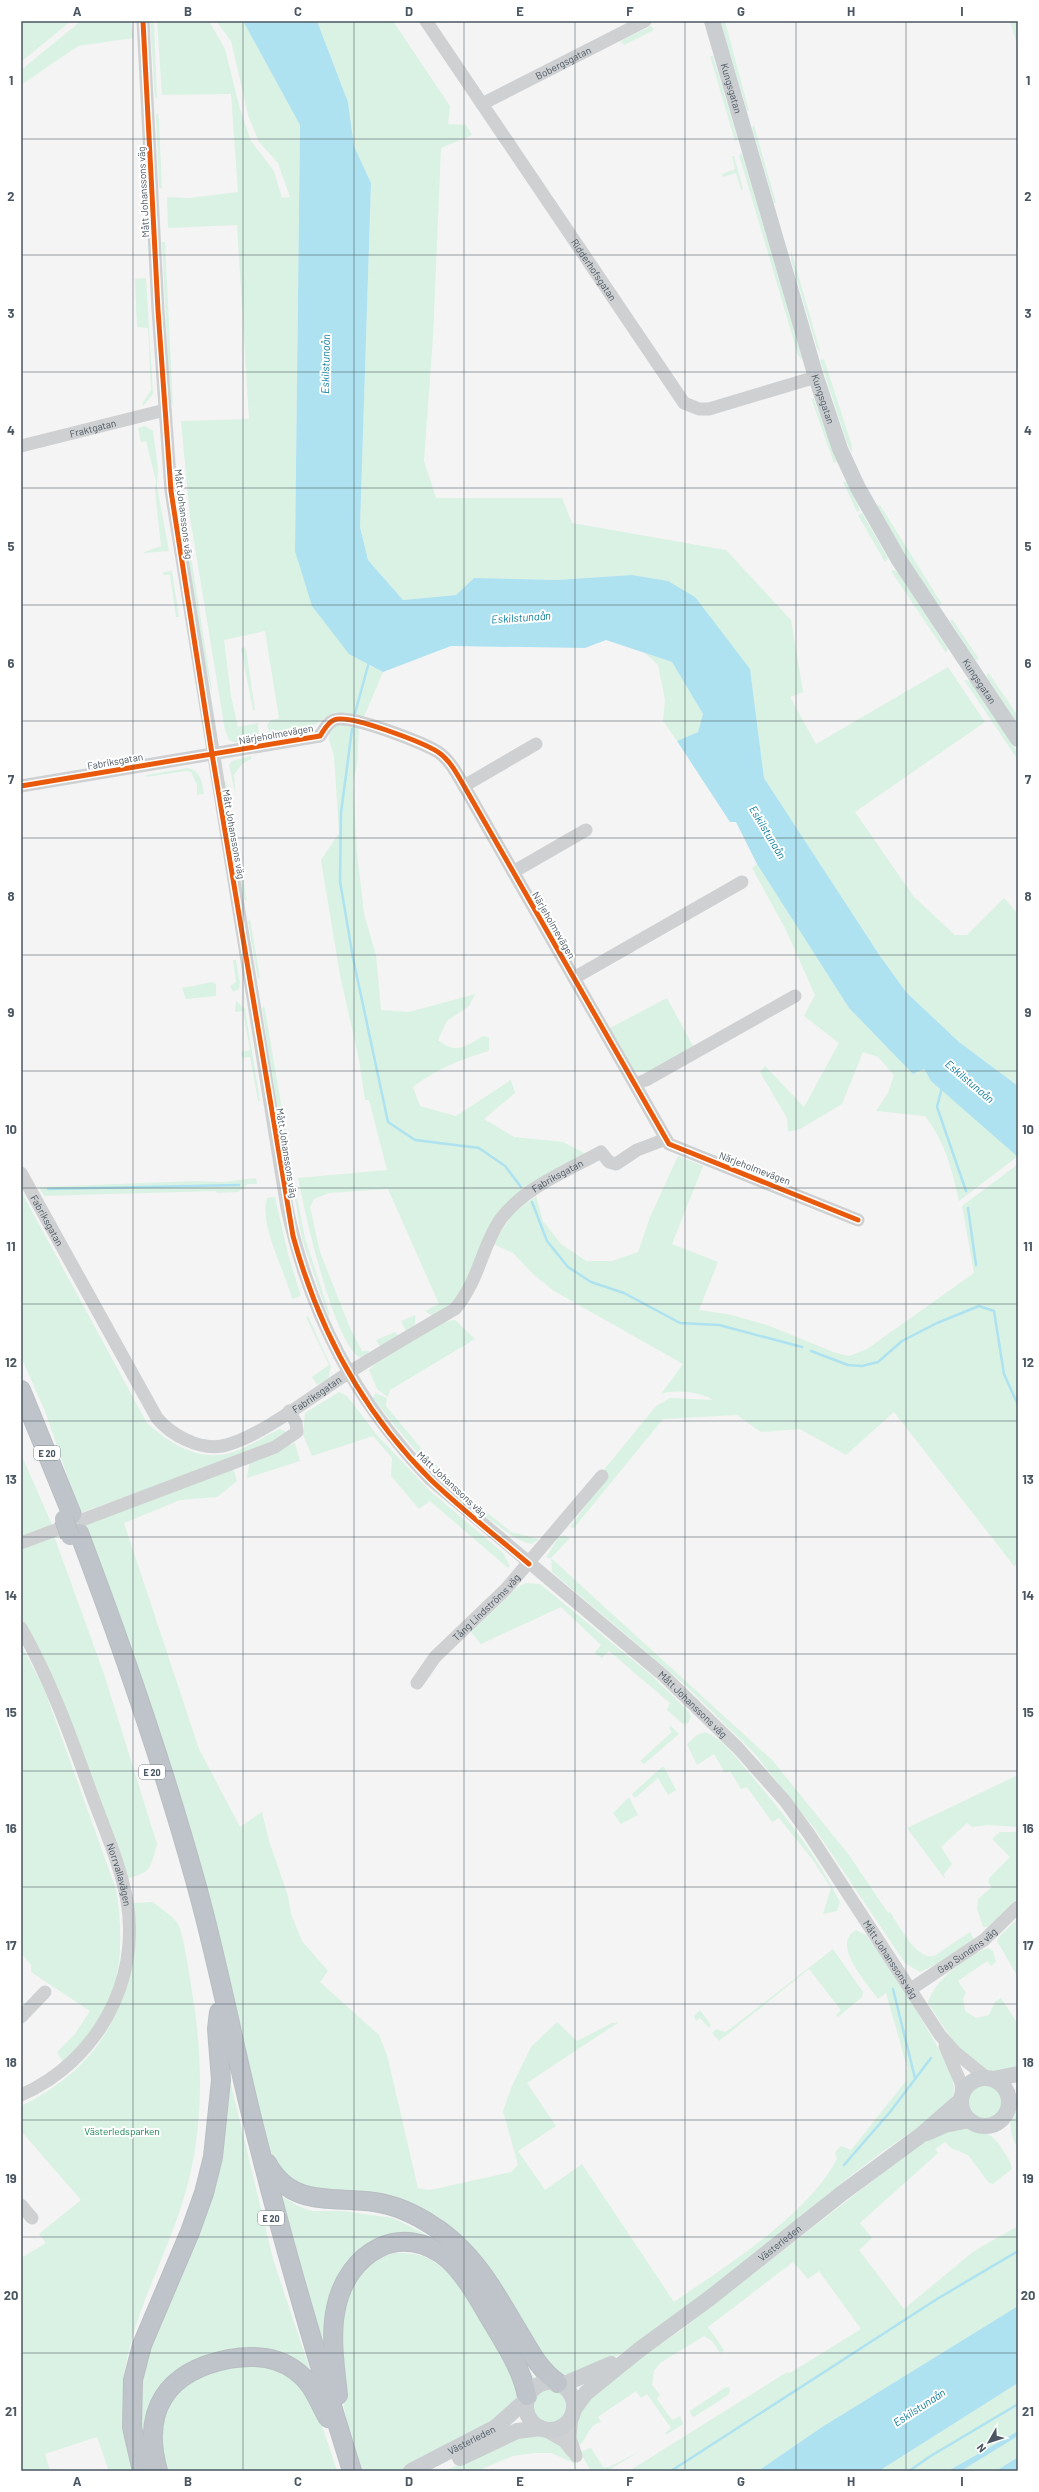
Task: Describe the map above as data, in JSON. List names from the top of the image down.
{
  "streets": {
    "highway": ["E 20"],
    "main road": ["Kungsgatan", "Västerleden"],
    "street": [
      "Bobergsgatan",
      "Mått Johanssons väg",
      "Ridderhofsgatan",
      "Fraktgatan",
      "Närjeholmevägen",
      "Fabriksgatan",
      "Tång Lindströms väg",
      "Norrvallavägen",
      "Gap Sundins väg"
    ]
  },
  "crossings": [
    ["Bobergsgatan", "Ridderhofsgatan"],
    ["Kungsgatan", "Ridderhofsgatan"],
    ["Mått Johanssons väg", "Fraktgatan"],
    ["Mått Johanssons väg", "Närjeholmevägen"],
    ["Mått Johanssons väg", "Fabriksgatan"],
    ["Mått Johanssons väg", "Tång Lindströms väg"],
    ["Mått Johanssons väg", "Gap Sundins väg"],
    ["Mått Johanssons väg", "Västerleden"],
    ["Närjeholmevägen", "Fabriksgatan"],
    ["E 20", "Västerleden"]
  ],
  "water": ["Eskilstunaån"],
  "parks": ["Västerledsparken"],
  "north": "bottom left",
  "grid": {
    "columns": [
      "A",
      "B",
      "C",
      "D",
      "E",
      "F",
      "G",
      "H",
      "I"
    ],
    "rows": [
      "1",
      "2",
      "3",
      "4",
      "5",
      "6",
      "7",
      "8",
      "9",
      "10",
      "11",
      "12",
      "13",
      "14",
      "15",
      "16",
      "17",
      "18",
      "19",
      "20",
      "21"
    ]
  }
}
